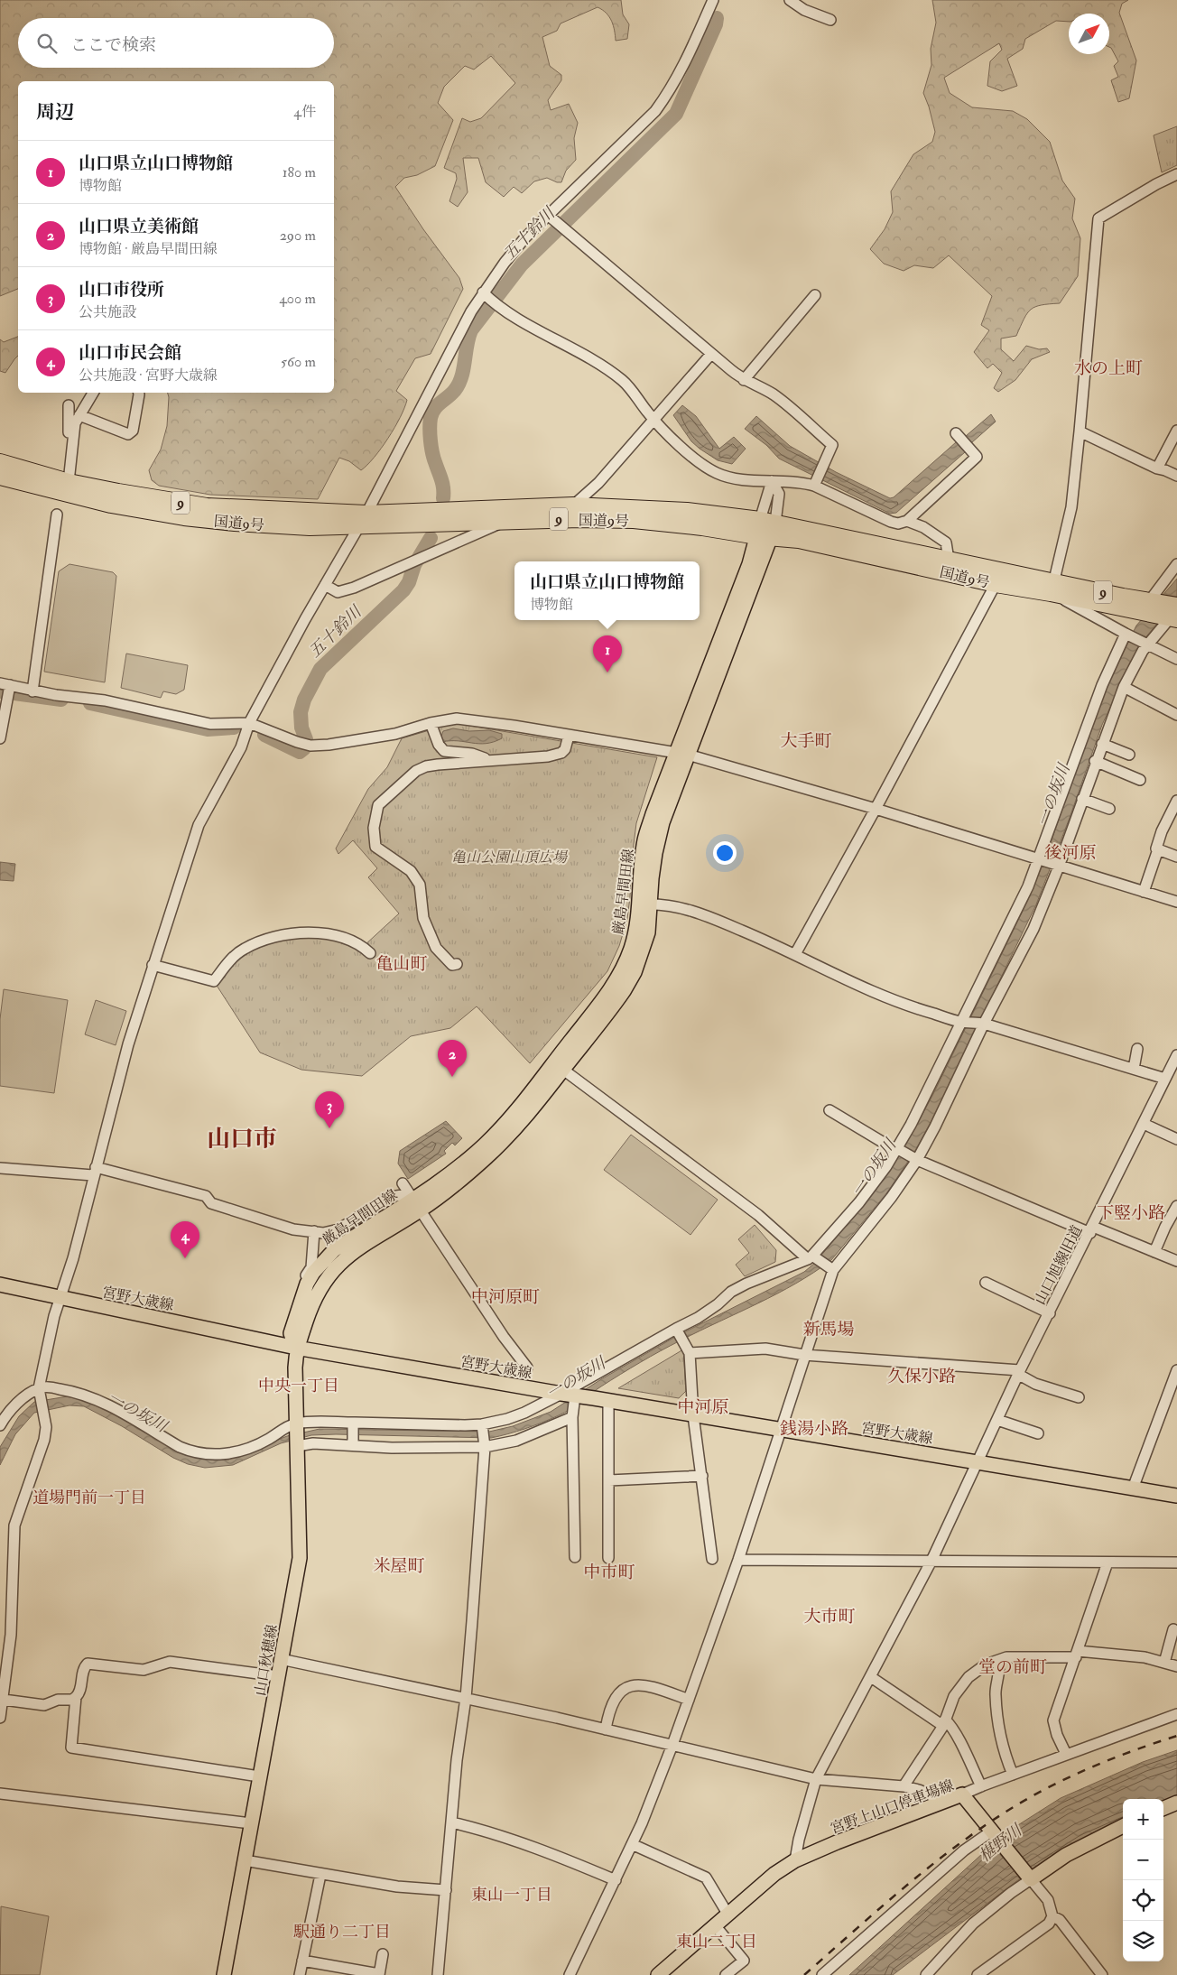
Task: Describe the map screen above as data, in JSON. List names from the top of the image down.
{
  "streets": {
    "highway": ["9", "国道9号"],
    "main road": [
      "厳島早間田線",
      "宮野大歳線",
      "山口秋穂線",
      "宮野上山口停車場線"
    ],
    "street": ["山口旭線旧道"]
  },
  "crossings": [
    ["国道9号", "厳島早間田線"],
    ["厳島早間田線", "宮野大歳線"],
    ["厳島早間田線", "山口秋穂線"],
    ["山口旭線旧道", "宮野大歳線"],
    ["山口旭線旧道", "宮野上山口停車場線"],
    ["宮野大歳線", "山口秋穂線"]
  ],
  "districts": [
    "水の上町",
    "大手町",
    "後河原",
    "亀山町",
    "山口市",
    "下竪小路",
    "中河原町",
    "新馬場",
    "久保小路",
    "中央一丁目",
    "中河原",
    "銭湯小路",
    "道場門前一丁目",
    "米屋町",
    "中市町",
    "大市町",
    "堂の前町",
    "東山一丁目",
    "駅通り二丁目",
    "東山二丁目"
  ],
  "water": ["五十鈴川", "一の坂川", "椹野川"],
  "parks": ["亀山公園山頂広場"],
  "north": "top right",
  "page": {
    "search": "ここで検索",
    "heading": ["周辺", "4件"],
    "list": [
      {
        "mark": "1",
        "name": "山口県立山口博物館",
        "note": "博物館",
        "value": "180 m"
      },
      {
        "mark": "2",
        "name": "山口県立美術館",
        "note": "博物館 · 厳島早間田線",
        "value": "290 m"
      },
      {
        "mark": "3",
        "name": "山口市役所",
        "note": "公共施設",
        "value": "400 m"
      },
      {
        "mark": "4",
        "name": "山口市民会館",
        "note": "公共施設 · 宮野大歳線",
        "value": "560 m"
      }
    ],
    "popup": ["山口県立山口博物館", "博物館"],
    "pins": [
      "1",
      "2",
      "3",
      "4"
    ],
    "map_buttons": ["+", "−"]
  }
}
